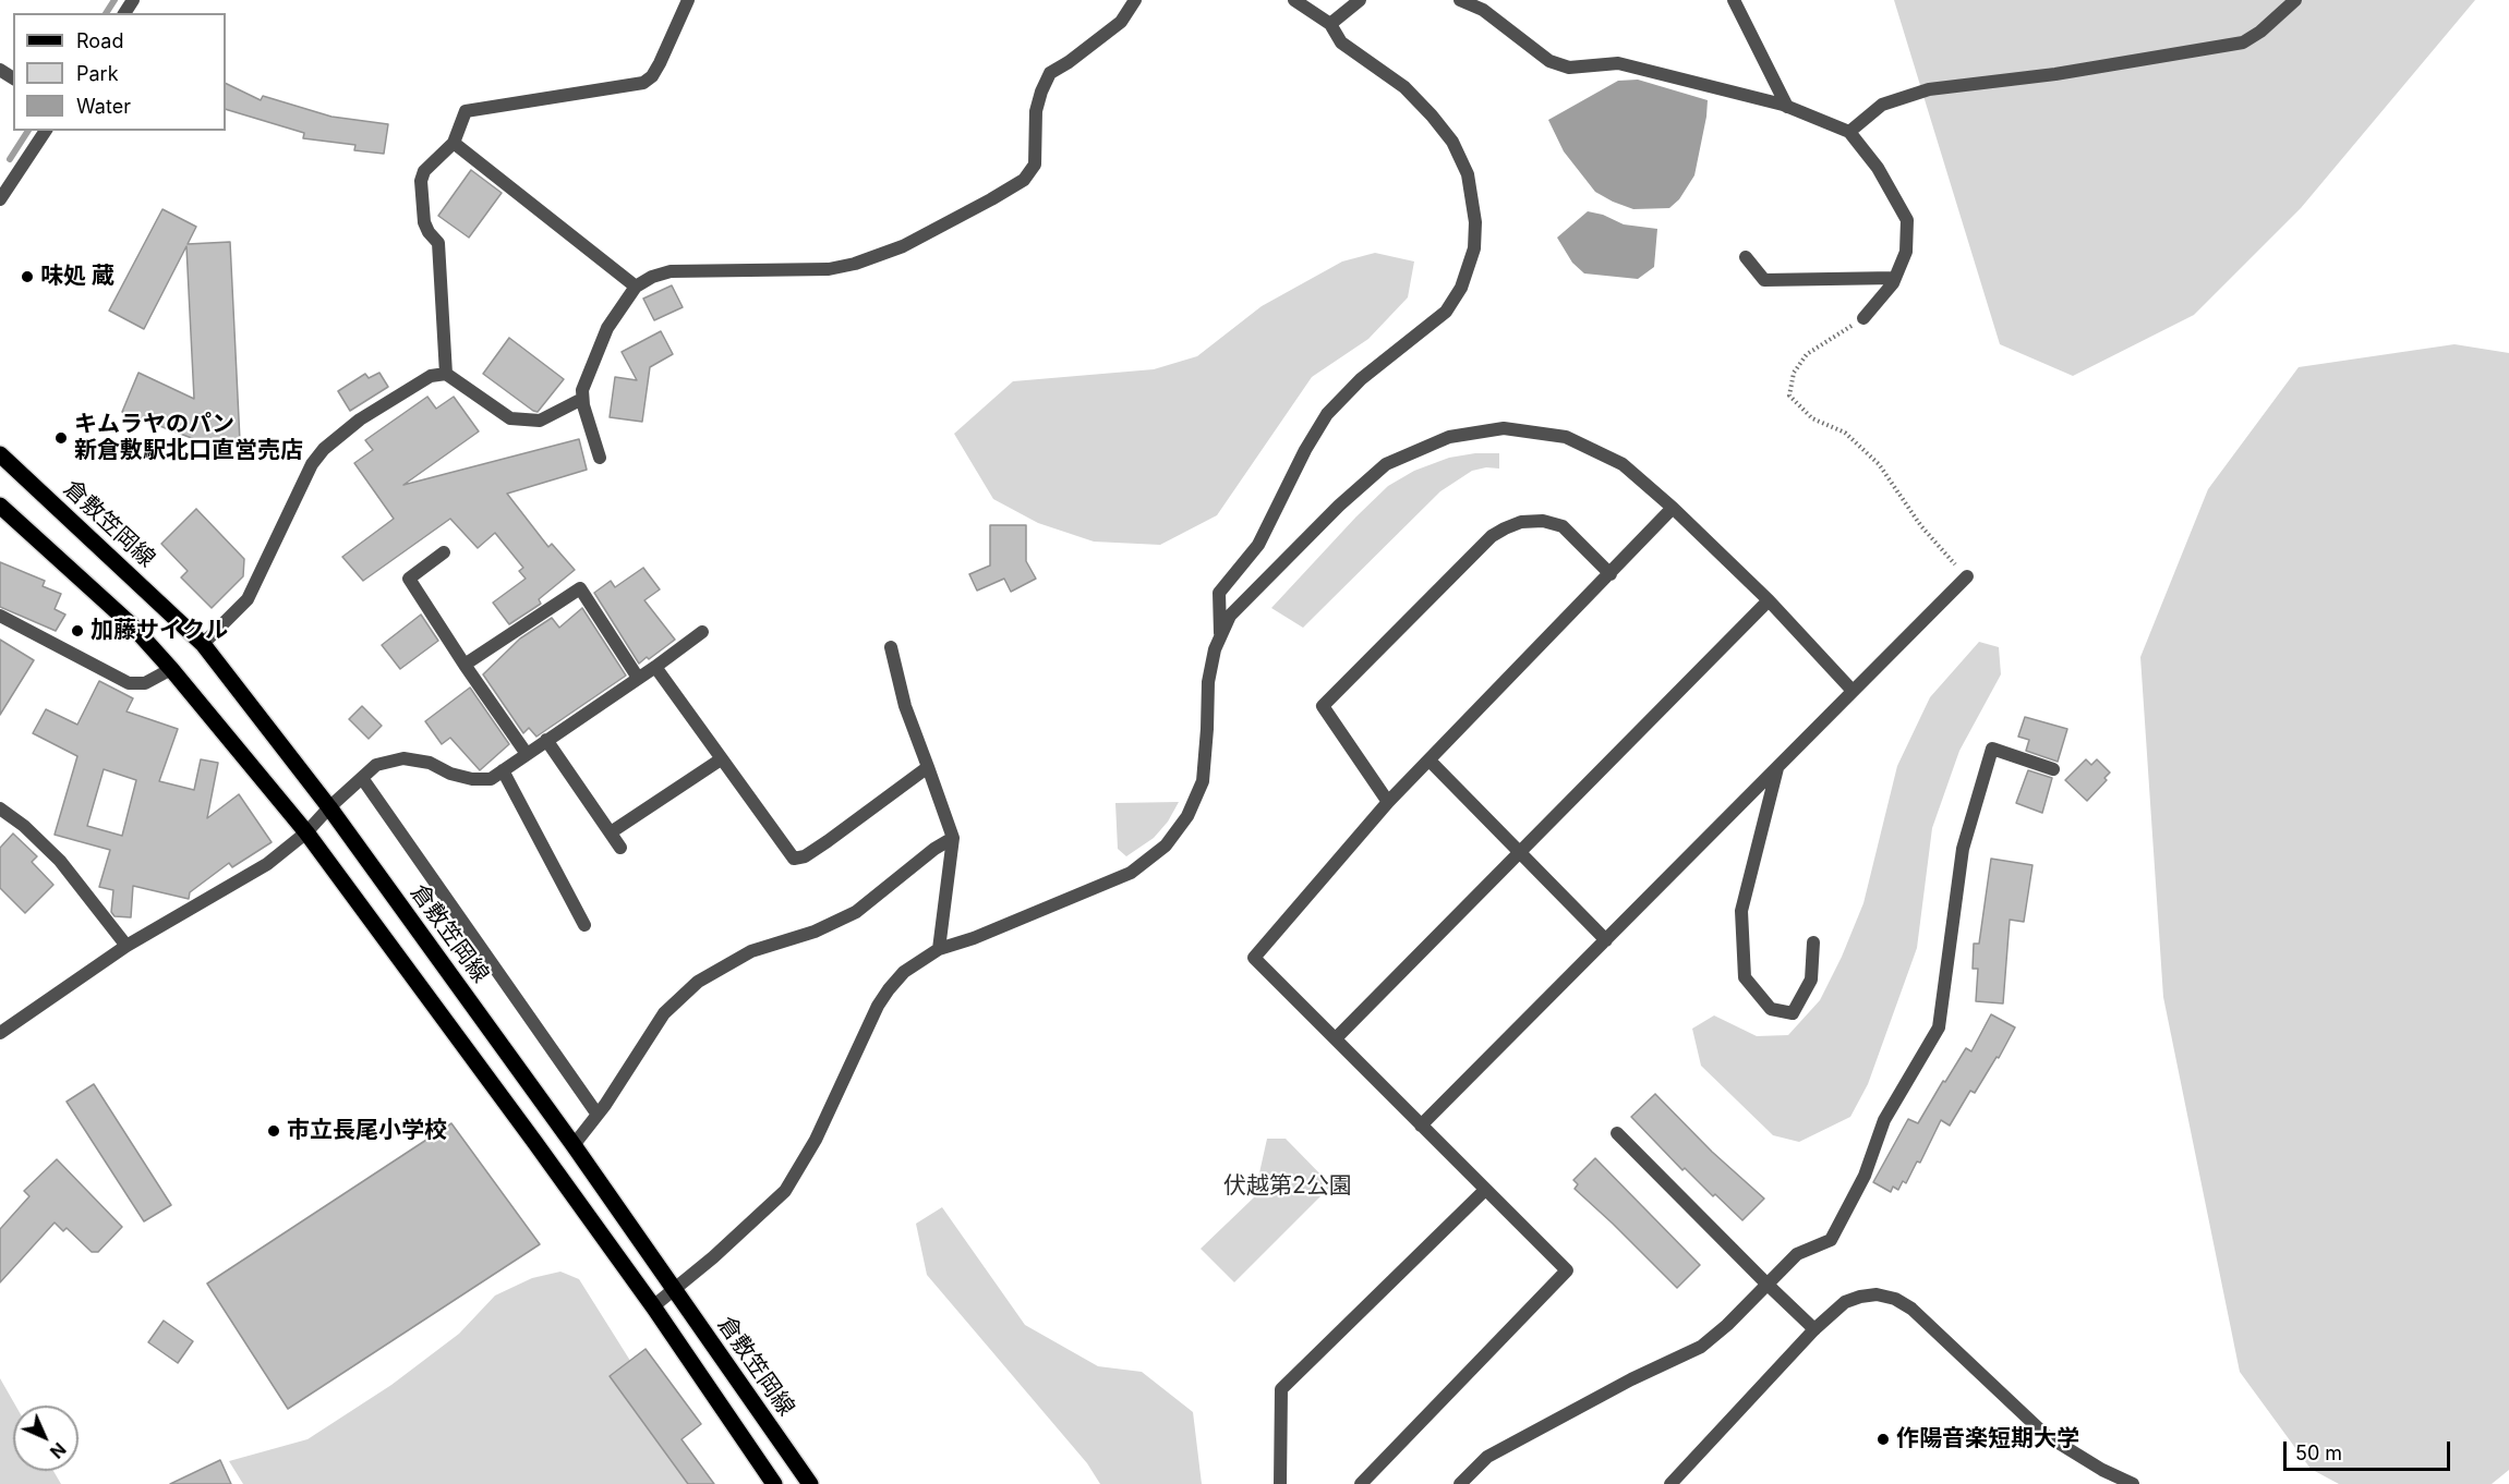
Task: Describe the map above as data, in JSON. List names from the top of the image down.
{
  "streets": {
    "main road": ["倉敷笠岡線"]
  },
  "parks": ["伏越第2公園"],
  "places": [
    "味処 蔵",
    "キムラヤのパン 新倉敷駅北口直営売店",
    "加藤サイクル",
    "市立長尾小学校",
    "作陽音楽短期大学"
  ],
  "legend": ["Road", "Park", "Water"],
  "scale_bar": "50 m",
  "north": "bottom right"
}
